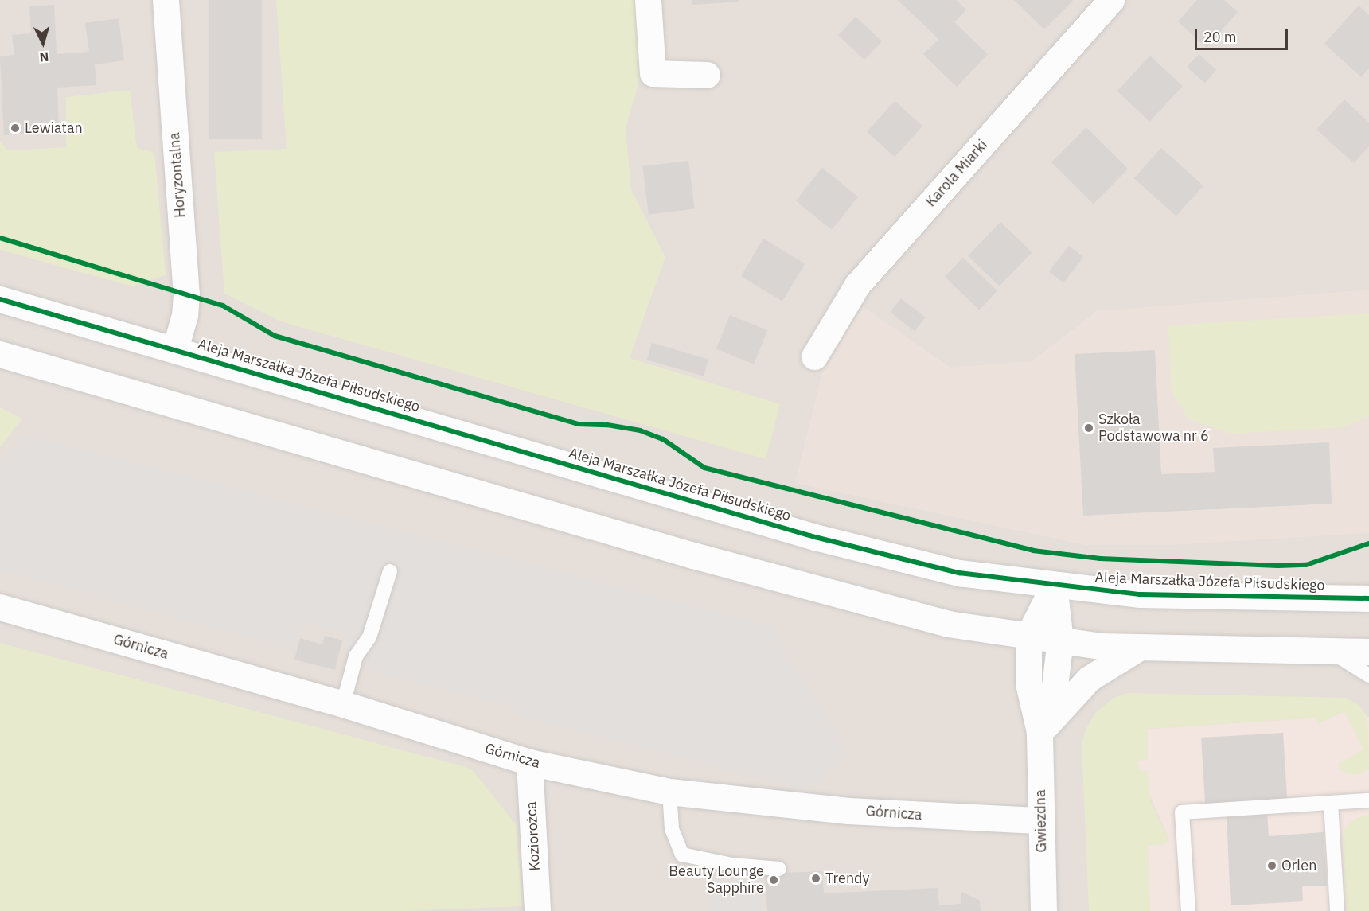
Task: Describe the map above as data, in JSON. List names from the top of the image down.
{
  "streets": {
    "street": [
      "Karola Miarki",
      "Horyzontalna",
      "Aleja Marszałka Józefa Piłsudskiego",
      "Górnicza",
      "Gwiezdna",
      "Koziorożca"
    ]
  },
  "crossings": [
    ["Horyzontalna", "Aleja Marszałka Józefa Piłsudskiego"],
    ["Aleja Marszałka Józefa Piłsudskiego", "Gwiezdna"],
    ["Górnicza", "Gwiezdna"],
    ["Górnicza", "Koziorożca"]
  ],
  "places": [
    "Lewiatan",
    "Szkoła Podstawowa nr 6",
    "Orlen",
    "Trendy",
    "Beauty Lounge Sapphire"
  ],
  "scale_bar": "20 m",
  "north": "bottom"
}
